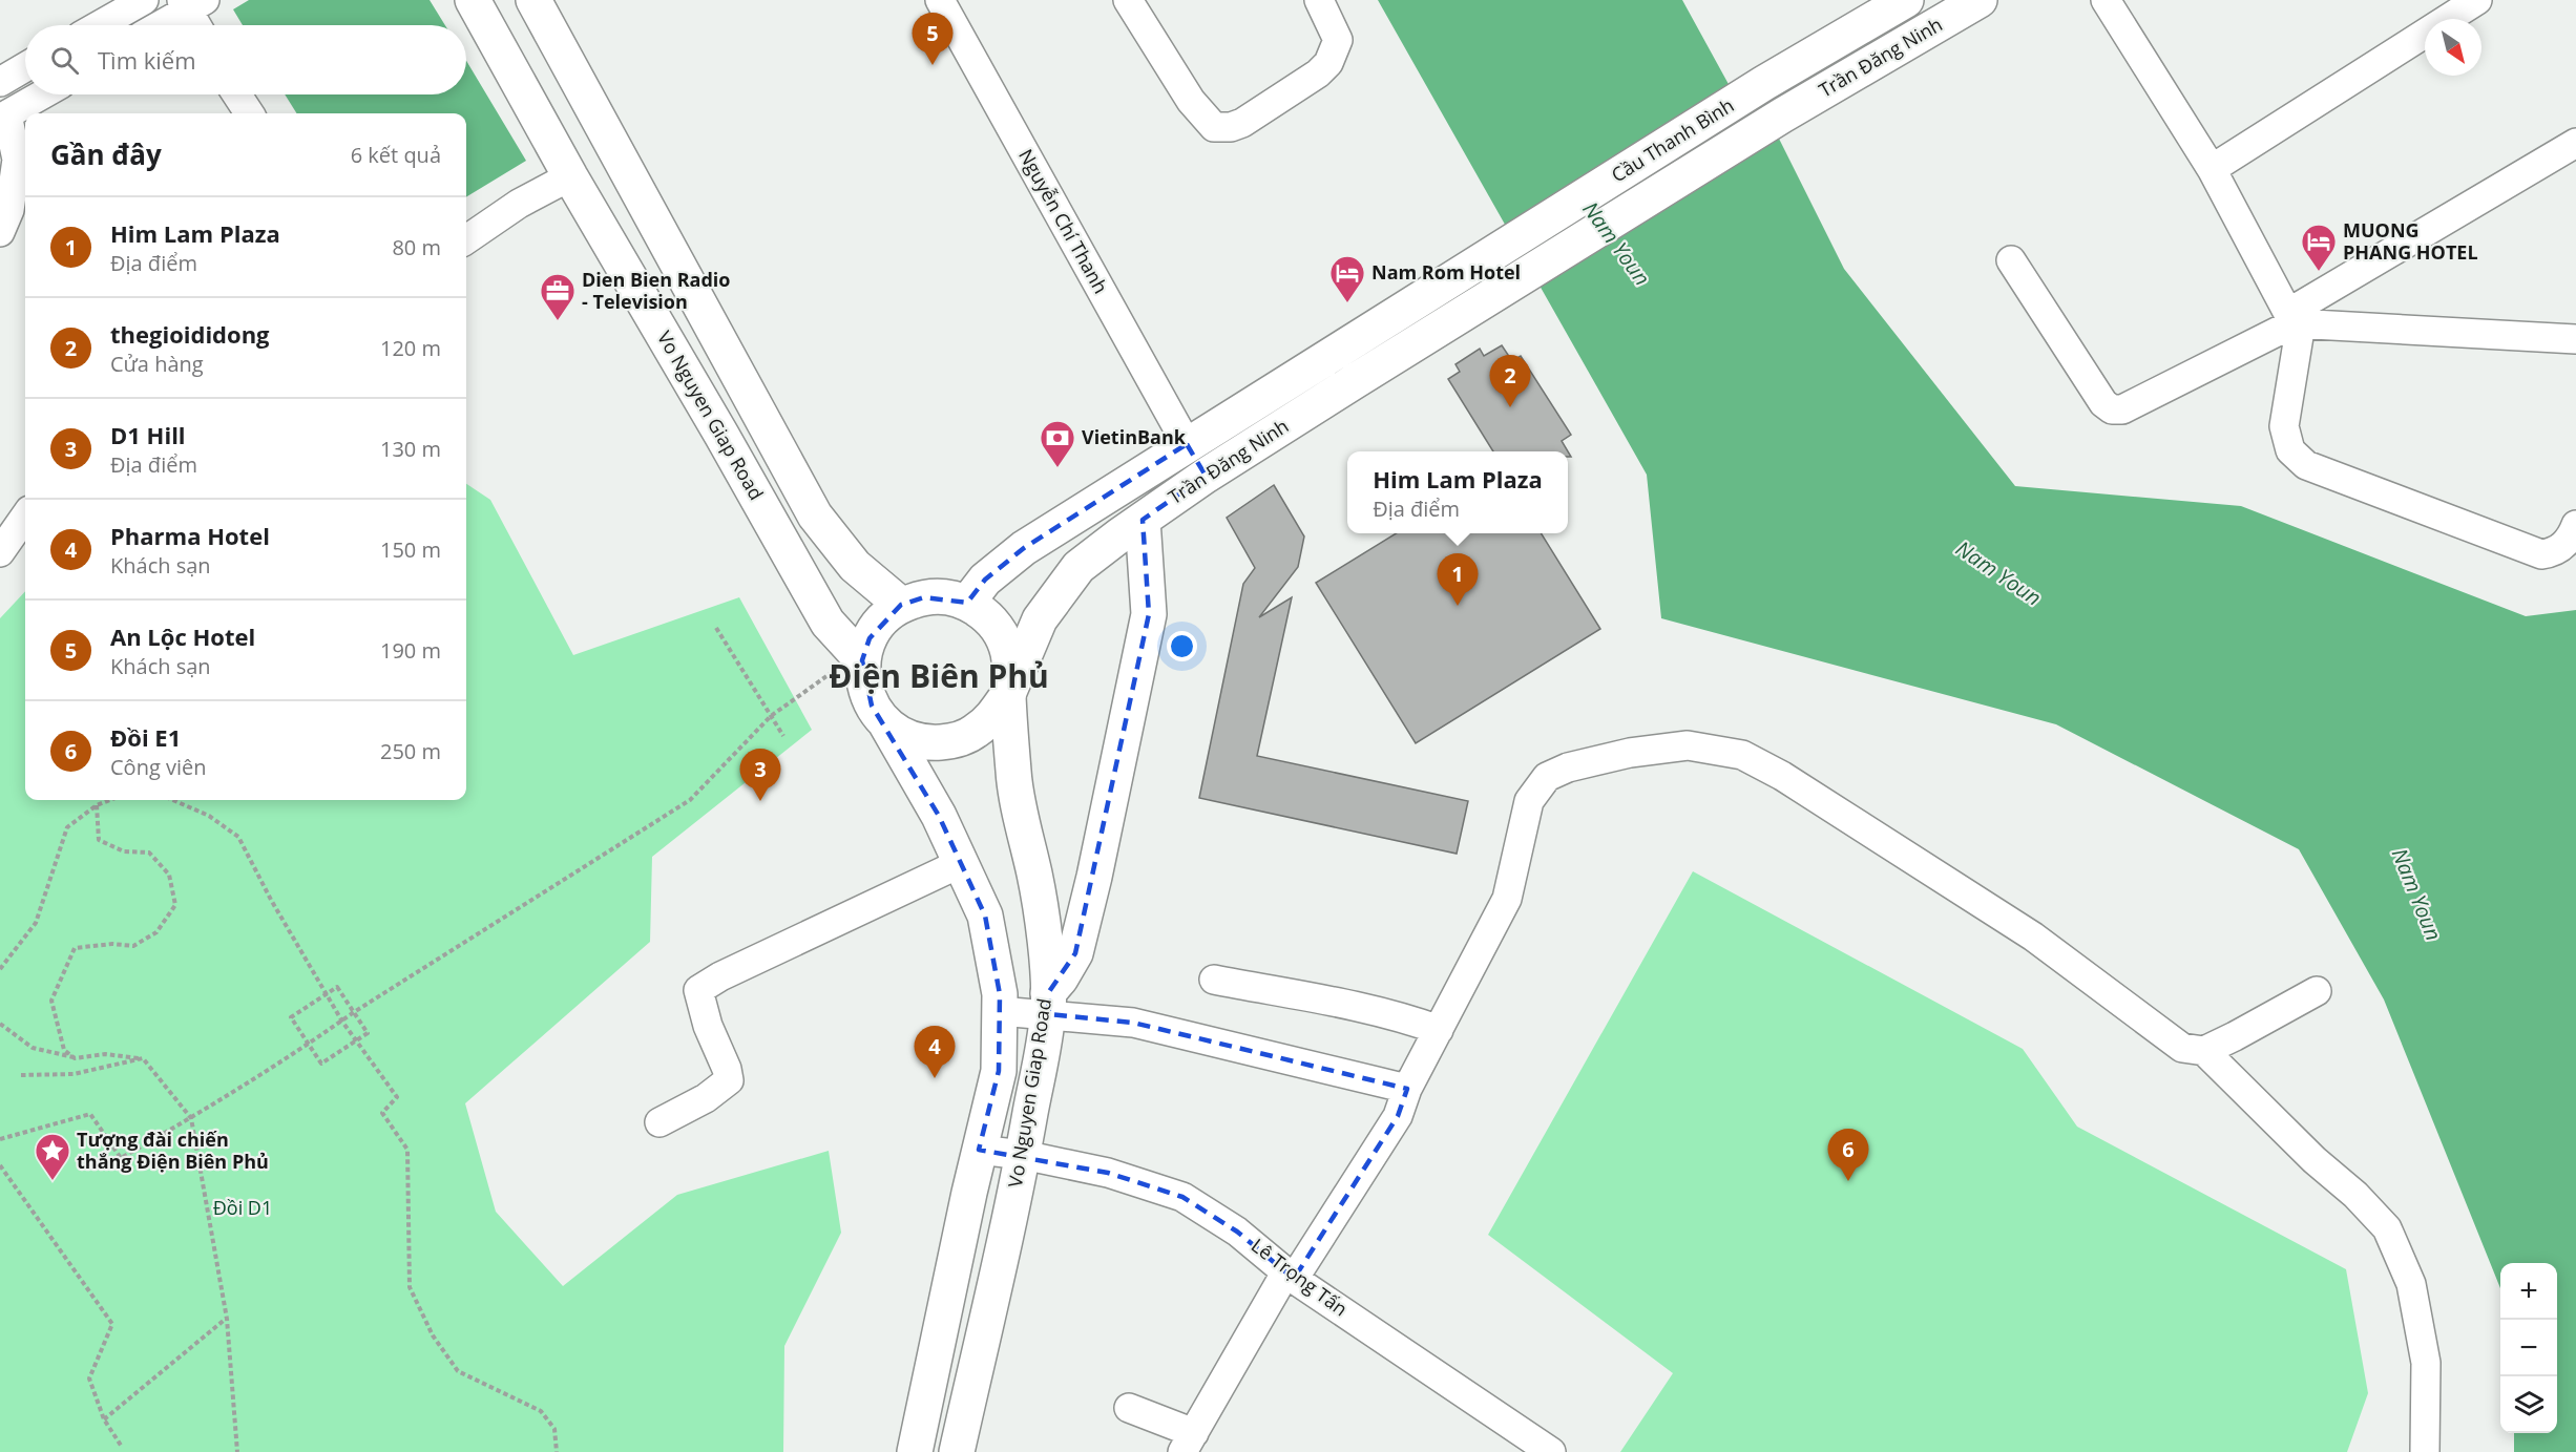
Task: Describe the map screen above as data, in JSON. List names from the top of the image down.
{
  "streets": {
    "main road": ["Trần Đăng Ninh", "Cầu Thanh Bình", "Vo Nguyen Giap Road"],
    "street": ["Nguyễn Chí Thanh", "Lê Trọng Tấn"]
  },
  "crossings": [
    ["Trần Đăng Ninh", "Cầu Thanh Bình"],
    ["Trần Đăng Ninh", "Nguyễn Chí Thanh"],
    ["Trần Đăng Ninh", "Vo Nguyen Giap Road"],
    ["Vo Nguyen Giap Road", "Lê Trọng Tấn"]
  ],
  "districts": ["Điện Biên Phủ"],
  "water": ["Nam Youn"],
  "parks": ["Đồi D1"],
  "places": {
    "hotel": ["MUONG PHANG HOTEL", "Nam Rom Hotel"],
    "office": ["Dien Bien Radio - Television"],
    "bank": ["VietinBank"],
    "place": ["Tượng đài chiến thắng Điện Biên Phủ"]
  },
  "north": "bottom right",
  "page": {
    "pins": [
      "5",
      "2",
      "1",
      "3",
      "4",
      "6"
    ],
    "search": "Tìm kiếm",
    "heading": ["Gần đây", "6 kết quả"],
    "list": [
      {
        "mark": "1",
        "name": "Him Lam Plaza",
        "note": "Địa điểm",
        "value": "80 m"
      },
      {
        "mark": "2",
        "name": "thegioididong",
        "note": "Cửa hàng",
        "value": "120 m"
      },
      {
        "mark": "3",
        "name": "D1 Hill",
        "note": "Địa điểm",
        "value": "130 m"
      },
      {
        "mark": "4",
        "name": "Pharma Hotel",
        "note": "Khách sạn",
        "value": "150 m"
      },
      {
        "mark": "5",
        "name": "An Lộc Hotel",
        "note": "Khách sạn",
        "value": "190 m"
      },
      {
        "mark": "6",
        "name": "Đồi E1",
        "note": "Công viên",
        "value": "250 m"
      }
    ],
    "popup": ["Him Lam Plaza", "Địa điểm"],
    "map_buttons": ["+", "−"]
  }
}
